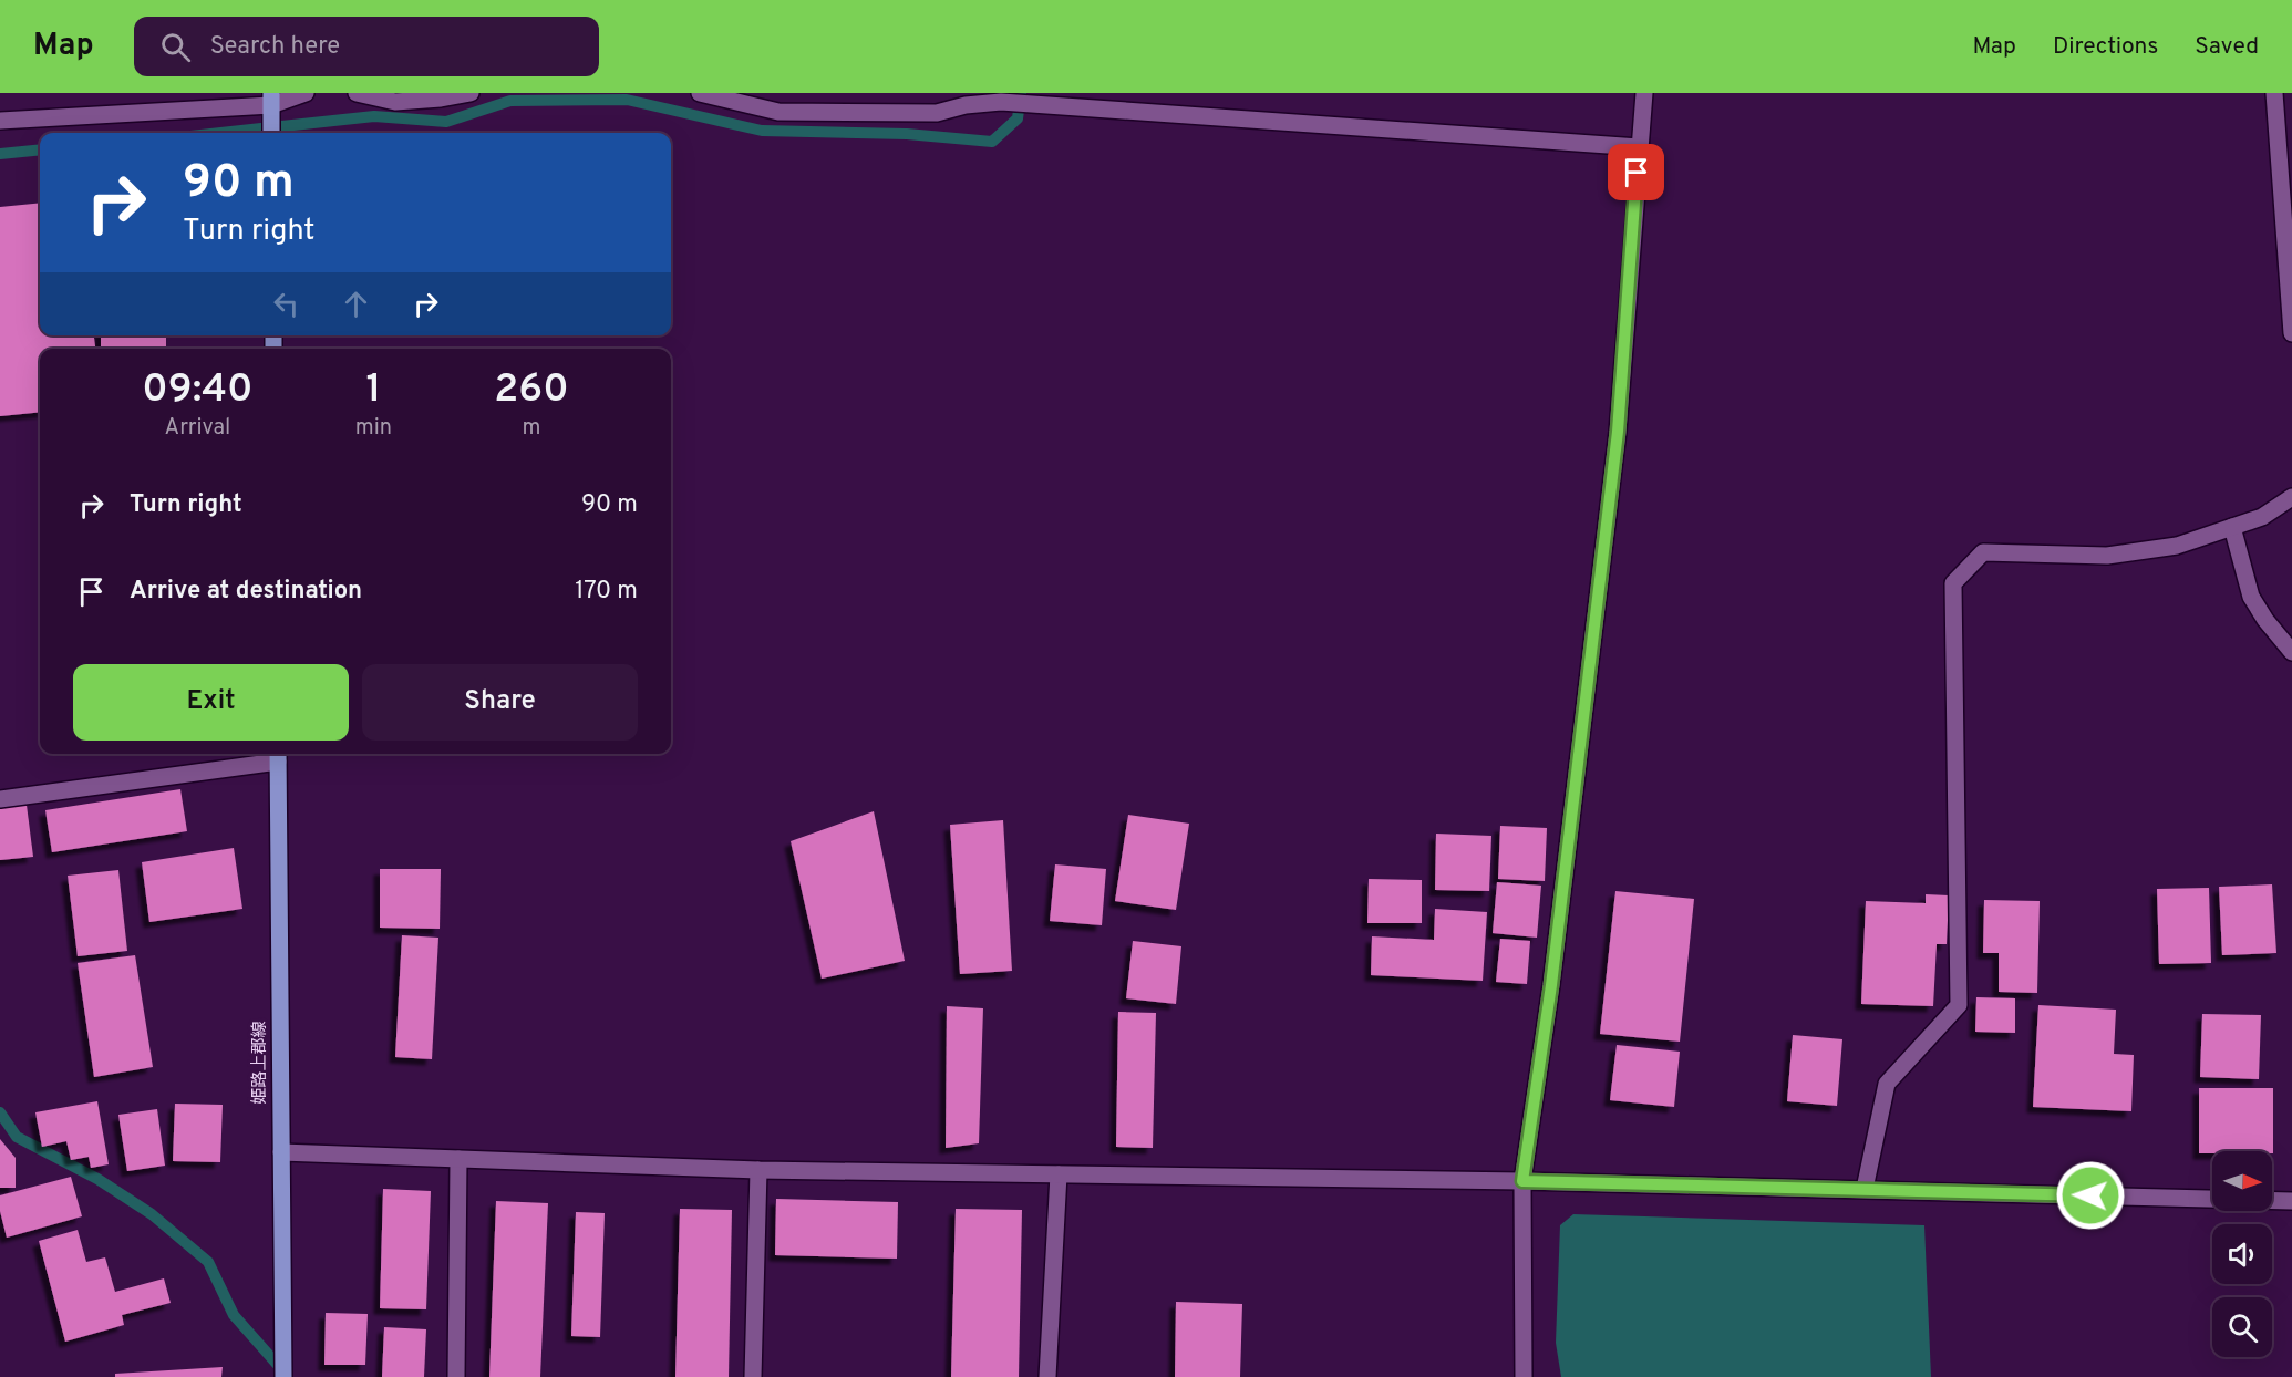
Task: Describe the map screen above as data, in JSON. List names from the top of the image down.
{
  "streets": {
    "main road": ["姫路上郡線"]
  },
  "north": "right",
  "page": {
    "header": "Map",
    "search": "Search here",
    "nav": ["Map", "Directions", "Saved"],
    "turn": ["90 m", "Turn right"],
    "eta": [
      "09:40",
      "Arrival",
      "1",
      "min",
      "260",
      "m"
    ],
    "list": [
      {
        "name": "Turn right",
        "value": "90 m"
      },
      {
        "name": "Arrive at destination",
        "value": "170 m"
      }
    ],
    "buttons": ["Exit", "Share"]
  }
}
